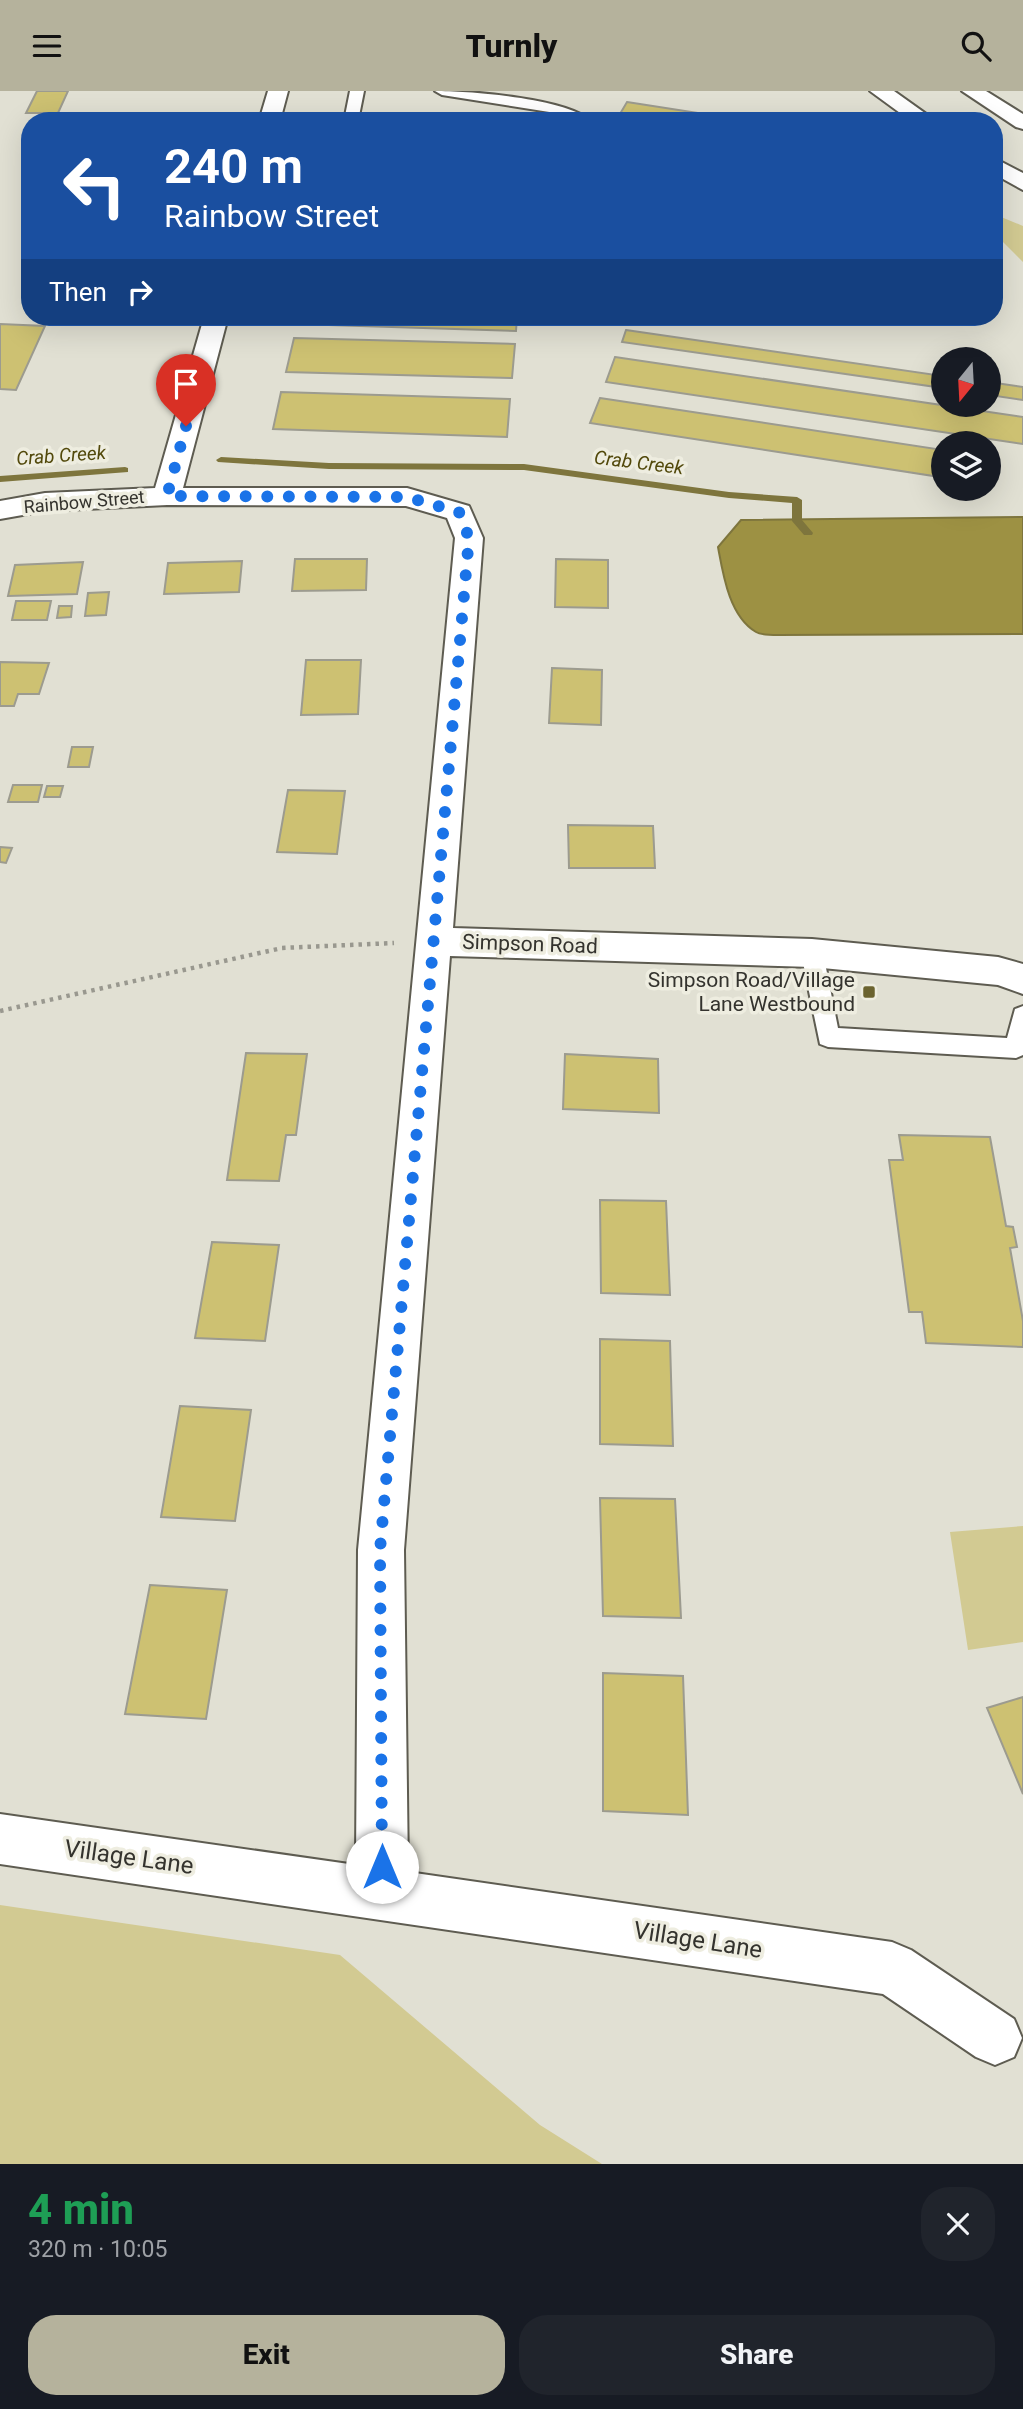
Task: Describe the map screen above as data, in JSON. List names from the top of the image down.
{
  "streets": {
    "main road": ["Rainbow Street", "Simpson Road", "Village Lane"]
  },
  "crossings": [
    ["Rainbow Street", "Simpson Road"]
  ],
  "water": ["Crab Creek"],
  "places": {
    "transit": ["Simpson Road/Village Lane Westbound"]
  },
  "north": "bottom",
  "page": {
    "header": "Turnly",
    "turn": ["240 m", "Rainbow Street"],
    "then": "Then",
    "heading": ["4 min", "320 m · 10:05"],
    "buttons": ["Exit", "Share"]
  }
}
